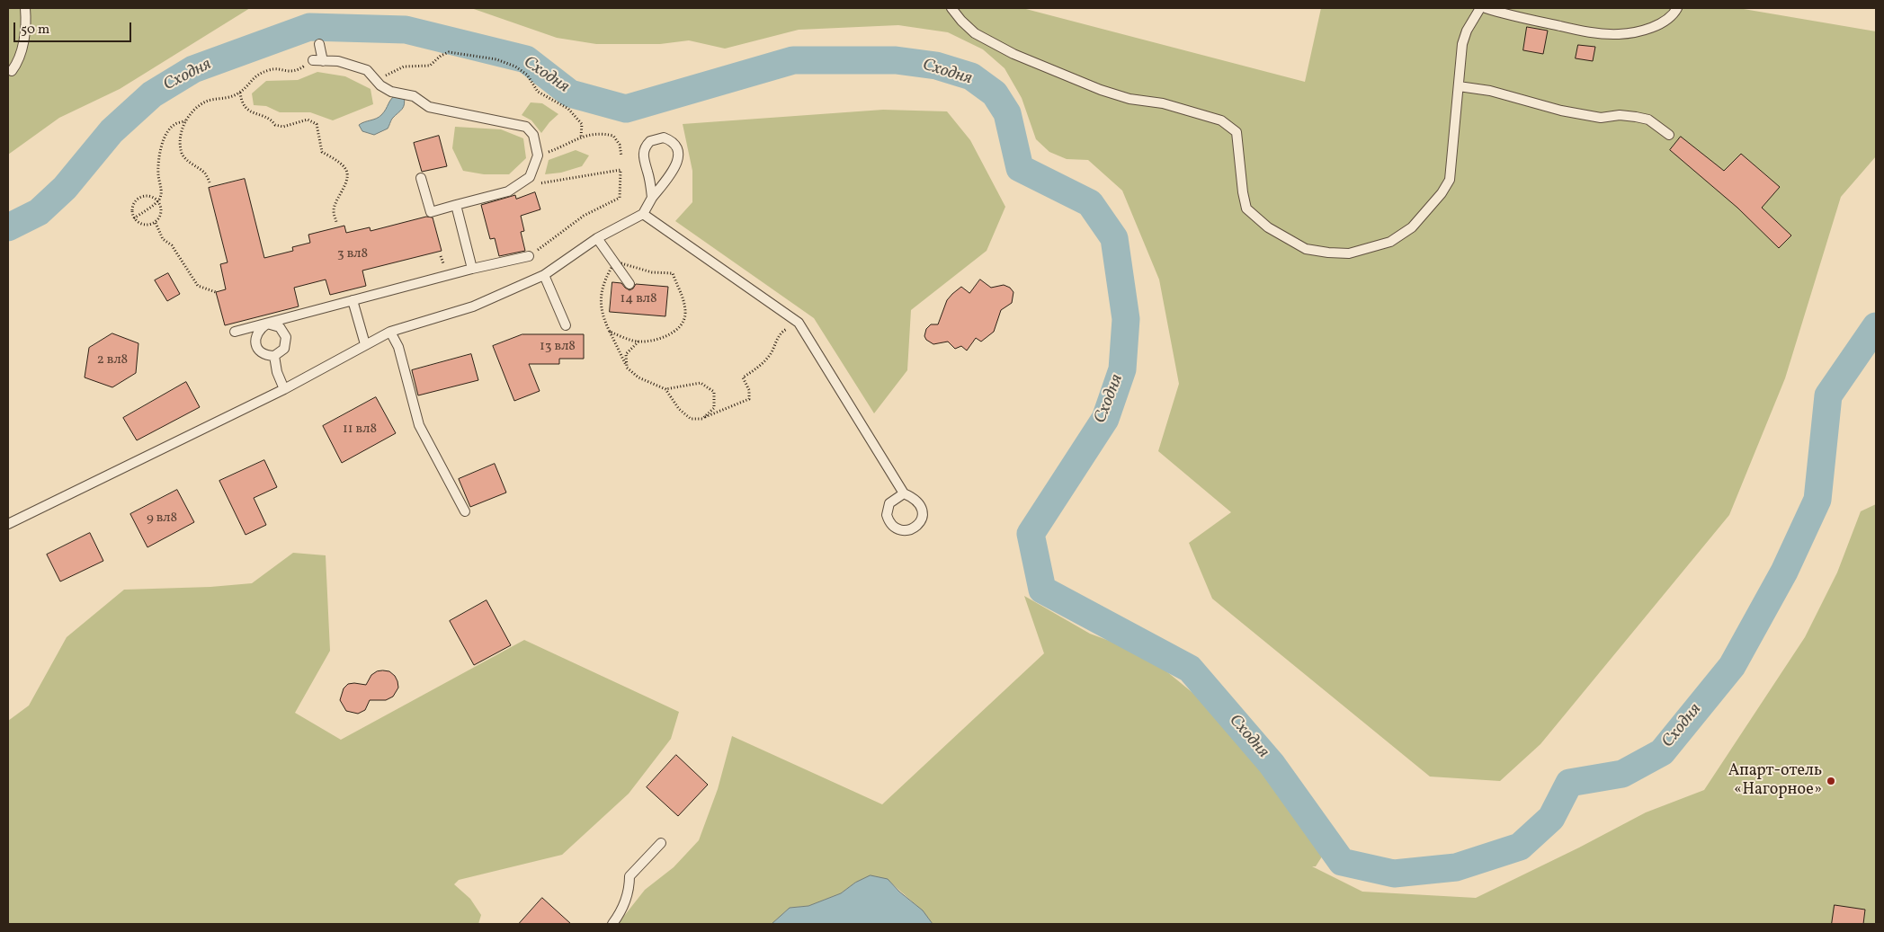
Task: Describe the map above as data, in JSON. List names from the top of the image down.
{
  "water": ["Сходня"],
  "places": ["Апарт-отель «Нагорное»"],
  "house_numbers": [
    "3 вл8",
    "14 вл8",
    "13 вл8",
    "2 вл8",
    "11 вл8",
    "9 вл8"
  ],
  "scale_bar": "50 m"
}
